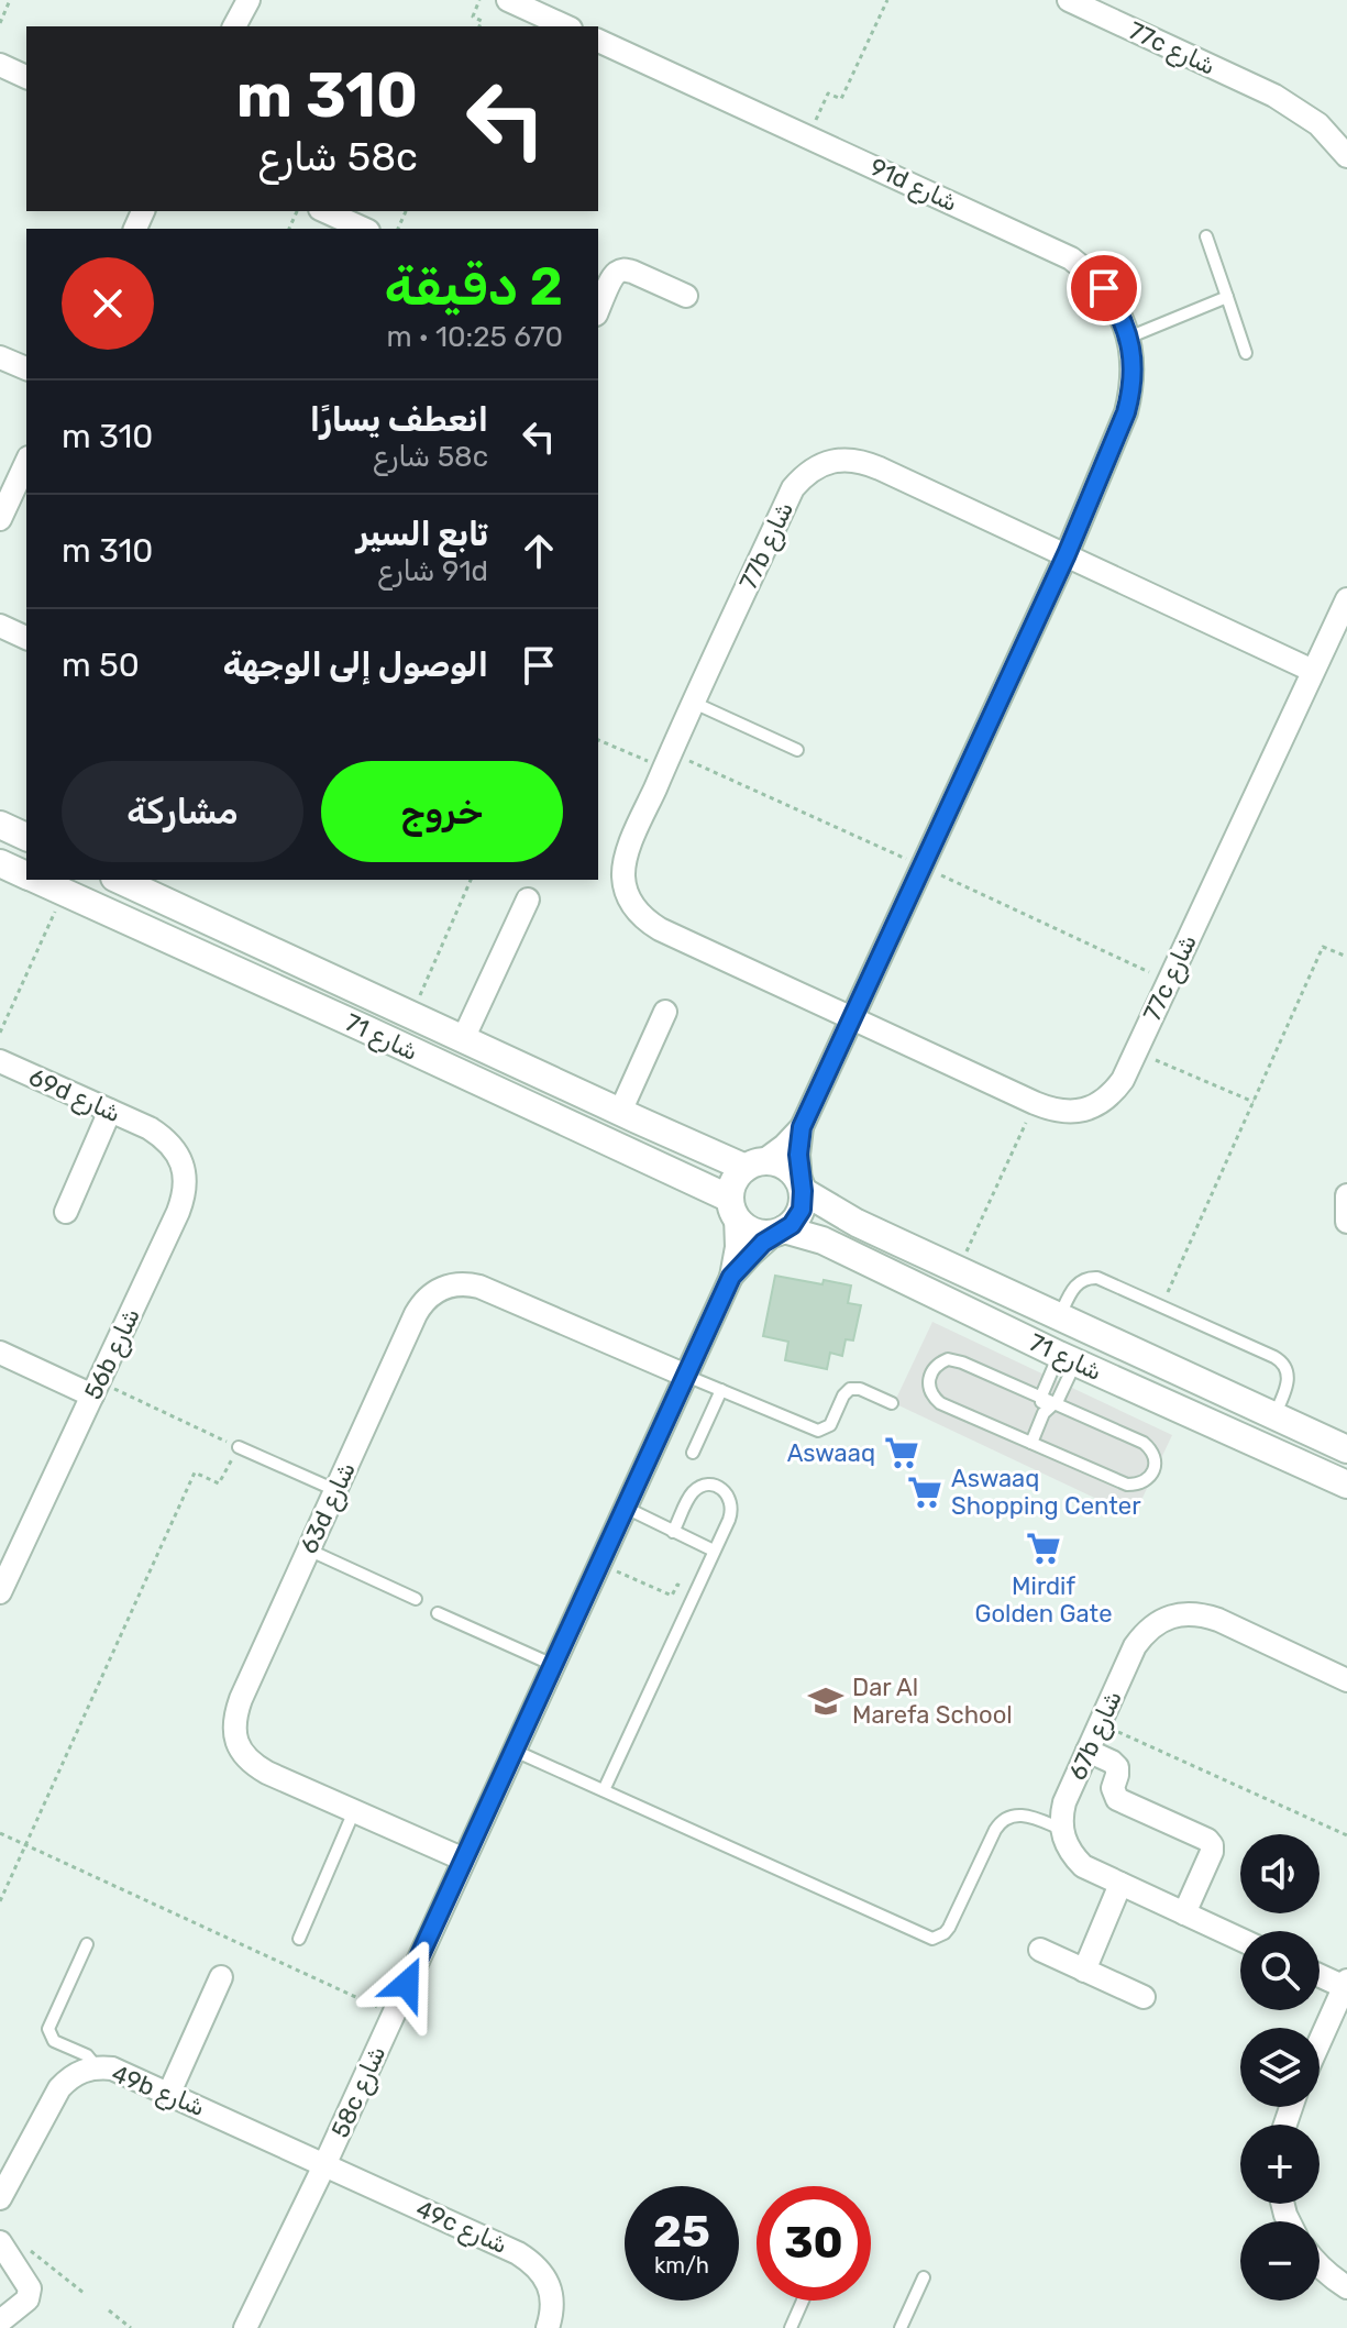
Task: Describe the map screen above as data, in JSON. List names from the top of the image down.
{
  "streets": {
    "street": [
      "77c شارع",
      "91d شارع",
      "77b شارع",
      "شارع 71",
      "69d شارع",
      "56b شارع",
      "63d شارع",
      "67b شارع",
      "49b شارع",
      "58c شارع",
      "49c شارع"
    ]
  },
  "crossings": [
    ["77c شارع", "77b شارع"],
    ["91d شارع", "77b شارع"],
    ["شارع 71", "58c شارع"],
    ["69d شارع", "56b شارع"],
    ["63d شارع", "58c شارع"],
    ["49b شارع", "58c شارع"],
    ["49b شارع", "49c شارع"],
    ["58c شارع", "49c شارع"]
  ],
  "places": {
    "supermarket": ["Aswaaq", "Aswaaq Shopping Center", "Mirdif Golden Gate"],
    "school or university": ["Dar Al Marefa School"]
  },
  "page": {
    "turn": ["310 m", "58c شارع"],
    "heading": ["2 دقيقة", "670 m · 10:25"],
    "list": [
      {
        "name": "انعطف يسارًا",
        "note": "58c شارع",
        "value": "310 m"
      },
      {
        "name": "تابع السير",
        "note": "91d شارع",
        "value": "310 m"
      },
      {
        "name": "الوصول إلى الوجهة",
        "value": "50 m"
      }
    ],
    "buttons": ["خروج", "مشاركة"],
    "map_buttons": ["+", "−"],
    "speed": "25 km/h",
    "limit": "30"
  }
}
